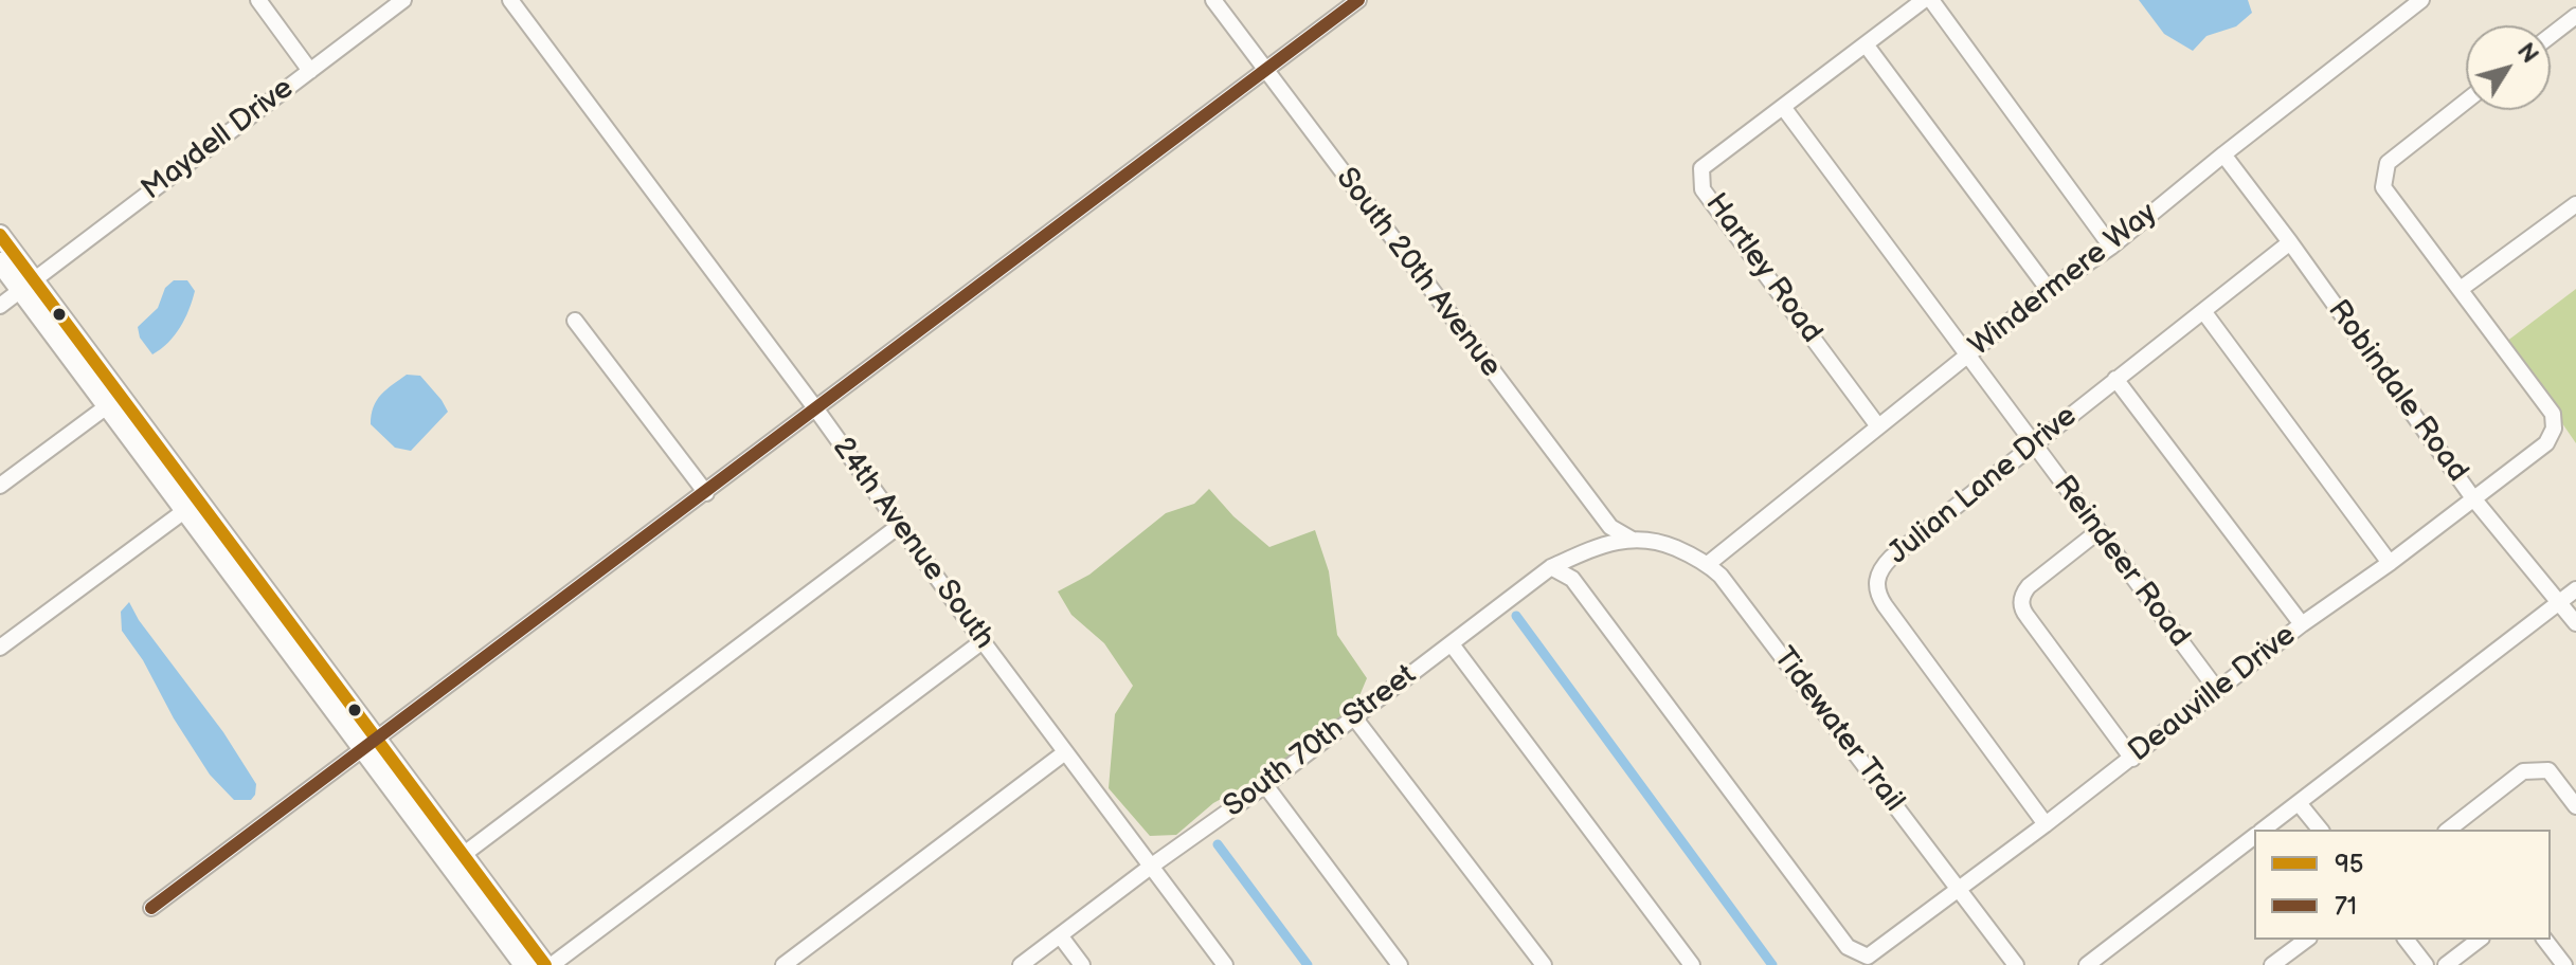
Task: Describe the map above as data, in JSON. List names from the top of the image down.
{
  "streets": {
    "street": [
      "Maydell Drive",
      "Hartley Road",
      "South 20th Avenue",
      "Windermere Way",
      "Robindale Road",
      "Julian Lane Drive",
      "24th Avenue South",
      "Reindeer Road",
      "Deauville Drive",
      "Tidewater Trail",
      "South 70th Street"
    ]
  },
  "crossings": [
    ["Hartley Road", "Windermere Way"],
    ["Hartley Road", "Reindeer Road"],
    ["South 20th Avenue", "Tidewater Trail"],
    ["South 20th Avenue", "South 70th Street"],
    ["Windermere Way", "Robindale Road"],
    ["Windermere Way", "Reindeer Road"],
    ["Windermere Way", "Tidewater Trail"],
    ["Robindale Road", "Julian Lane Drive"],
    ["Robindale Road", "Deauville Drive"],
    ["Julian Lane Drive", "Reindeer Road"],
    ["Julian Lane Drive", "Deauville Drive"],
    ["24th Avenue South", "South 70th Street"],
    ["Reindeer Road", "Deauville Drive"],
    ["Deauville Drive", "Tidewater Trail"],
    ["Deauville Drive", "South 70th Street"],
    ["Tidewater Trail", "South 70th Street"]
  ],
  "lines": ["transit line 71", "transit line 95"],
  "legend": ["95", "71"],
  "north": "top right"
}
